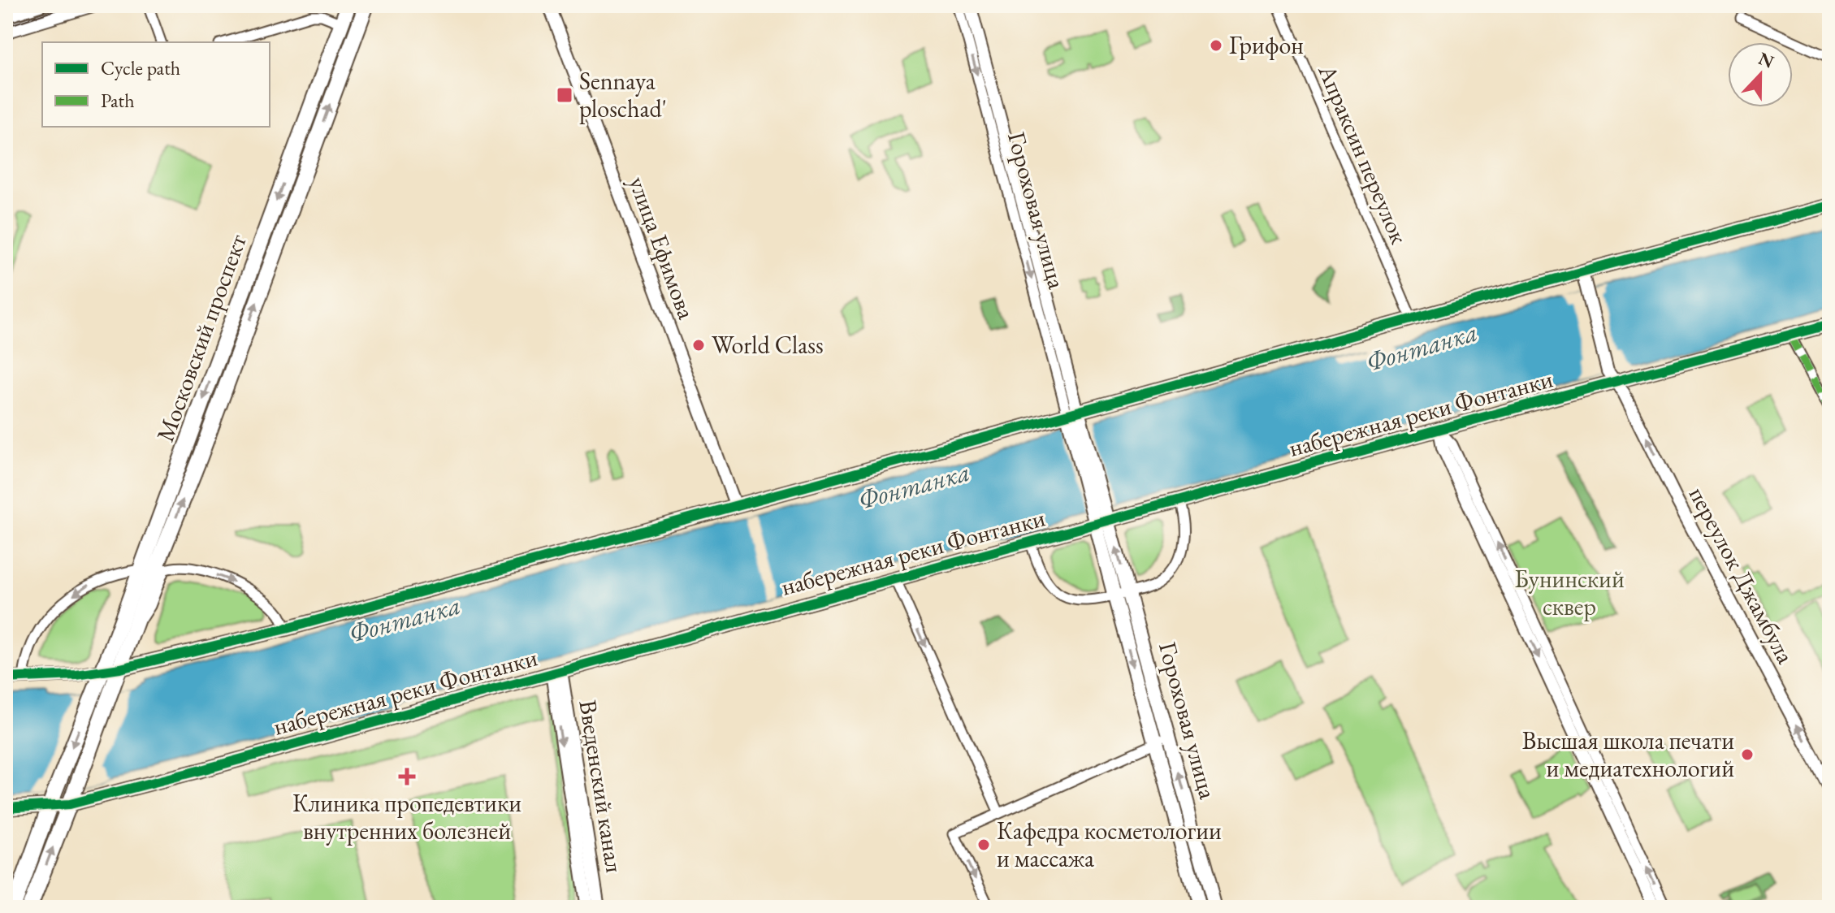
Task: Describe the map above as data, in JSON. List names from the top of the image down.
{
  "streets": {
    "main road": ["Гороховая улица", "Московский проспект", "набережная реки Фонтанки"],
    "street": [
      "Апраксин переулок",
      "улица Ефимова",
      "переулок Джамбула",
      "Введенский канал"
    ]
  },
  "crossings": [
    ["Гороховая улица", "набережная реки Фонтанки"],
    ["Московский проспект", "набережная реки Фонтанки"],
    ["набережная реки Фонтанки", "переулок Джамбула"],
    ["набережная реки Фонтанки", "Введенский канал"]
  ],
  "one_way": ["переулок Джамбула"],
  "water": ["Фонтанка"],
  "parks": ["Бунинский сквер"],
  "places": {
    "other": [
      "Грифон",
      "World Class",
      "Высшая школа печати и медиатехнологий",
      "Кафедра косметологии и массажа"
    ],
    "transit": ["Sennaya ploschad'"],
    "health": ["Клиника пропедевтики внутренних болезней"]
  },
  "legend": ["Cycle path", "Path"],
  "north": "top"
}
